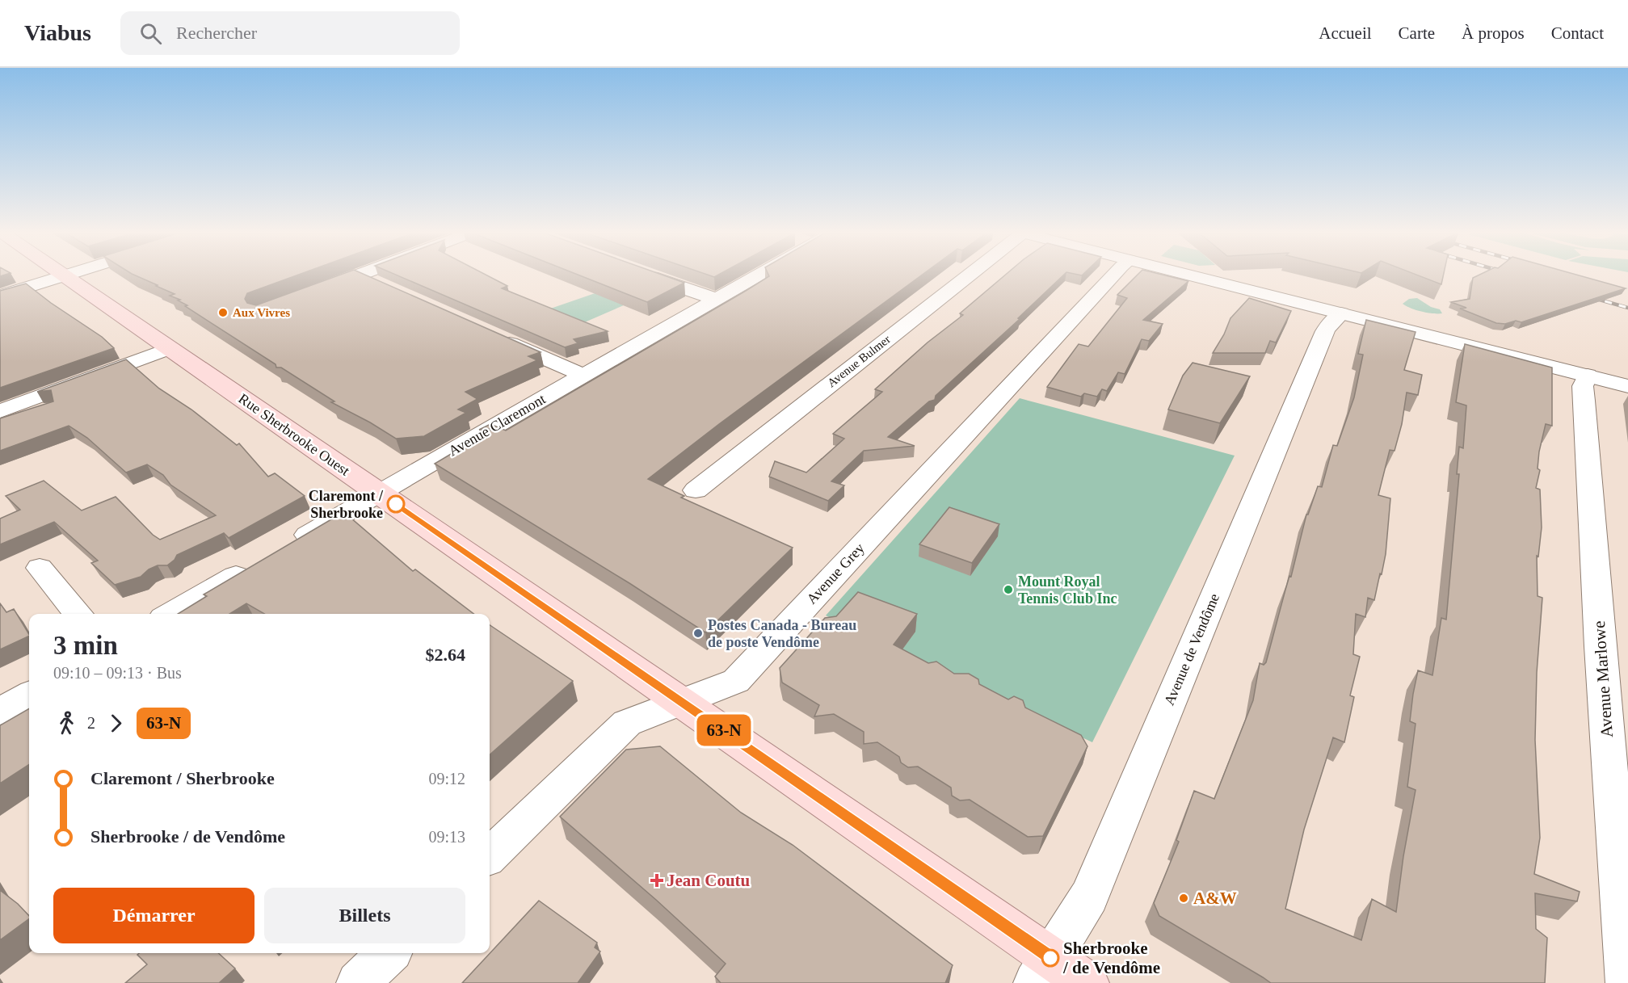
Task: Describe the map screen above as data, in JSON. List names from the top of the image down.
{
  "streets": {
    "main road": ["Rue Sherbrooke Ouest"],
    "street": [
      "Avenue Bulmer",
      "Avenue Claremont",
      "Avenue Grey",
      "Avenue de Vendôme",
      "Avenue Marlowe"
    ]
  },
  "crossings": [
    ["Avenue Claremont", "Rue Sherbrooke Ouest"],
    ["Rue Sherbrooke Ouest", "Avenue Grey"],
    ["Rue Sherbrooke Ouest", "Avenue de Vendôme"]
  ],
  "places": {
    "other": [
      "Aux Vivres",
      "Claremont / Sherbrooke",
      "Mount Royal Tennis Club Inc",
      "Postes Canada - Bureau de poste Vendôme",
      "A&W",
      "Sherbrooke / de Vendôme"
    ],
    "health": ["Jean Coutu"]
  },
  "lines": ["bus line 63-N"],
  "page": {
    "header": "Viabus",
    "search": "Rechercher",
    "nav": [
      "Accueil",
      "Carte",
      "À propos",
      "Contact"
    ],
    "on_map": "63-N",
    "heading": ["3 min", "09:10 – 09:13 · Bus", "$2.64"],
    "legs": ["2", "63-N"],
    "list": [
      {
        "name": "Claremont / Sherbrooke",
        "value": "09:12"
      },
      {
        "name": "Sherbrooke / de Vendôme",
        "value": "09:13"
      }
    ],
    "buttons": ["Démarrer", "Billets"]
  }
}
